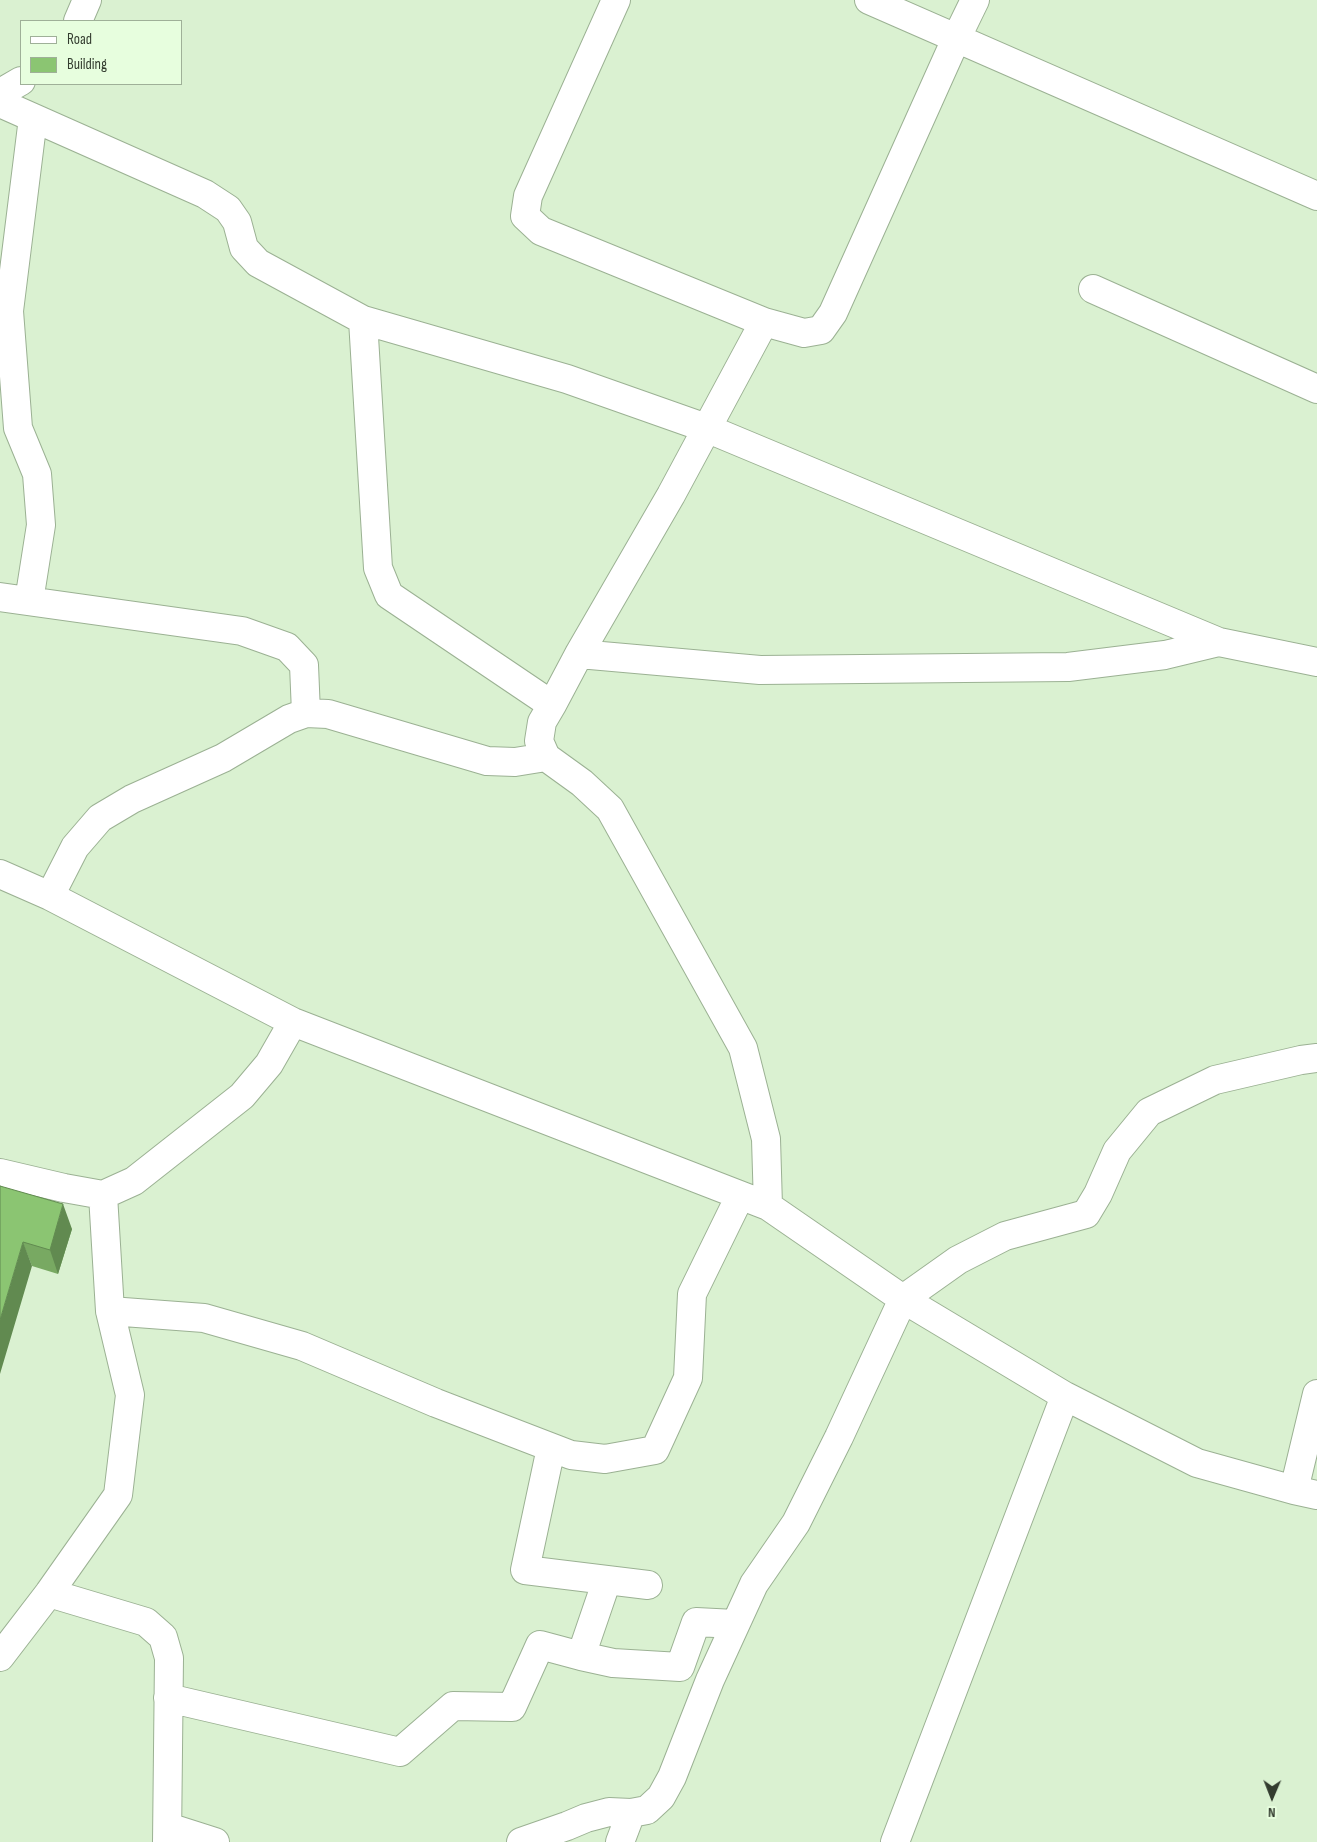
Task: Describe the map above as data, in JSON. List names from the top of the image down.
{
  "legend": ["Road", "Building"],
  "north": "bottom"
}
